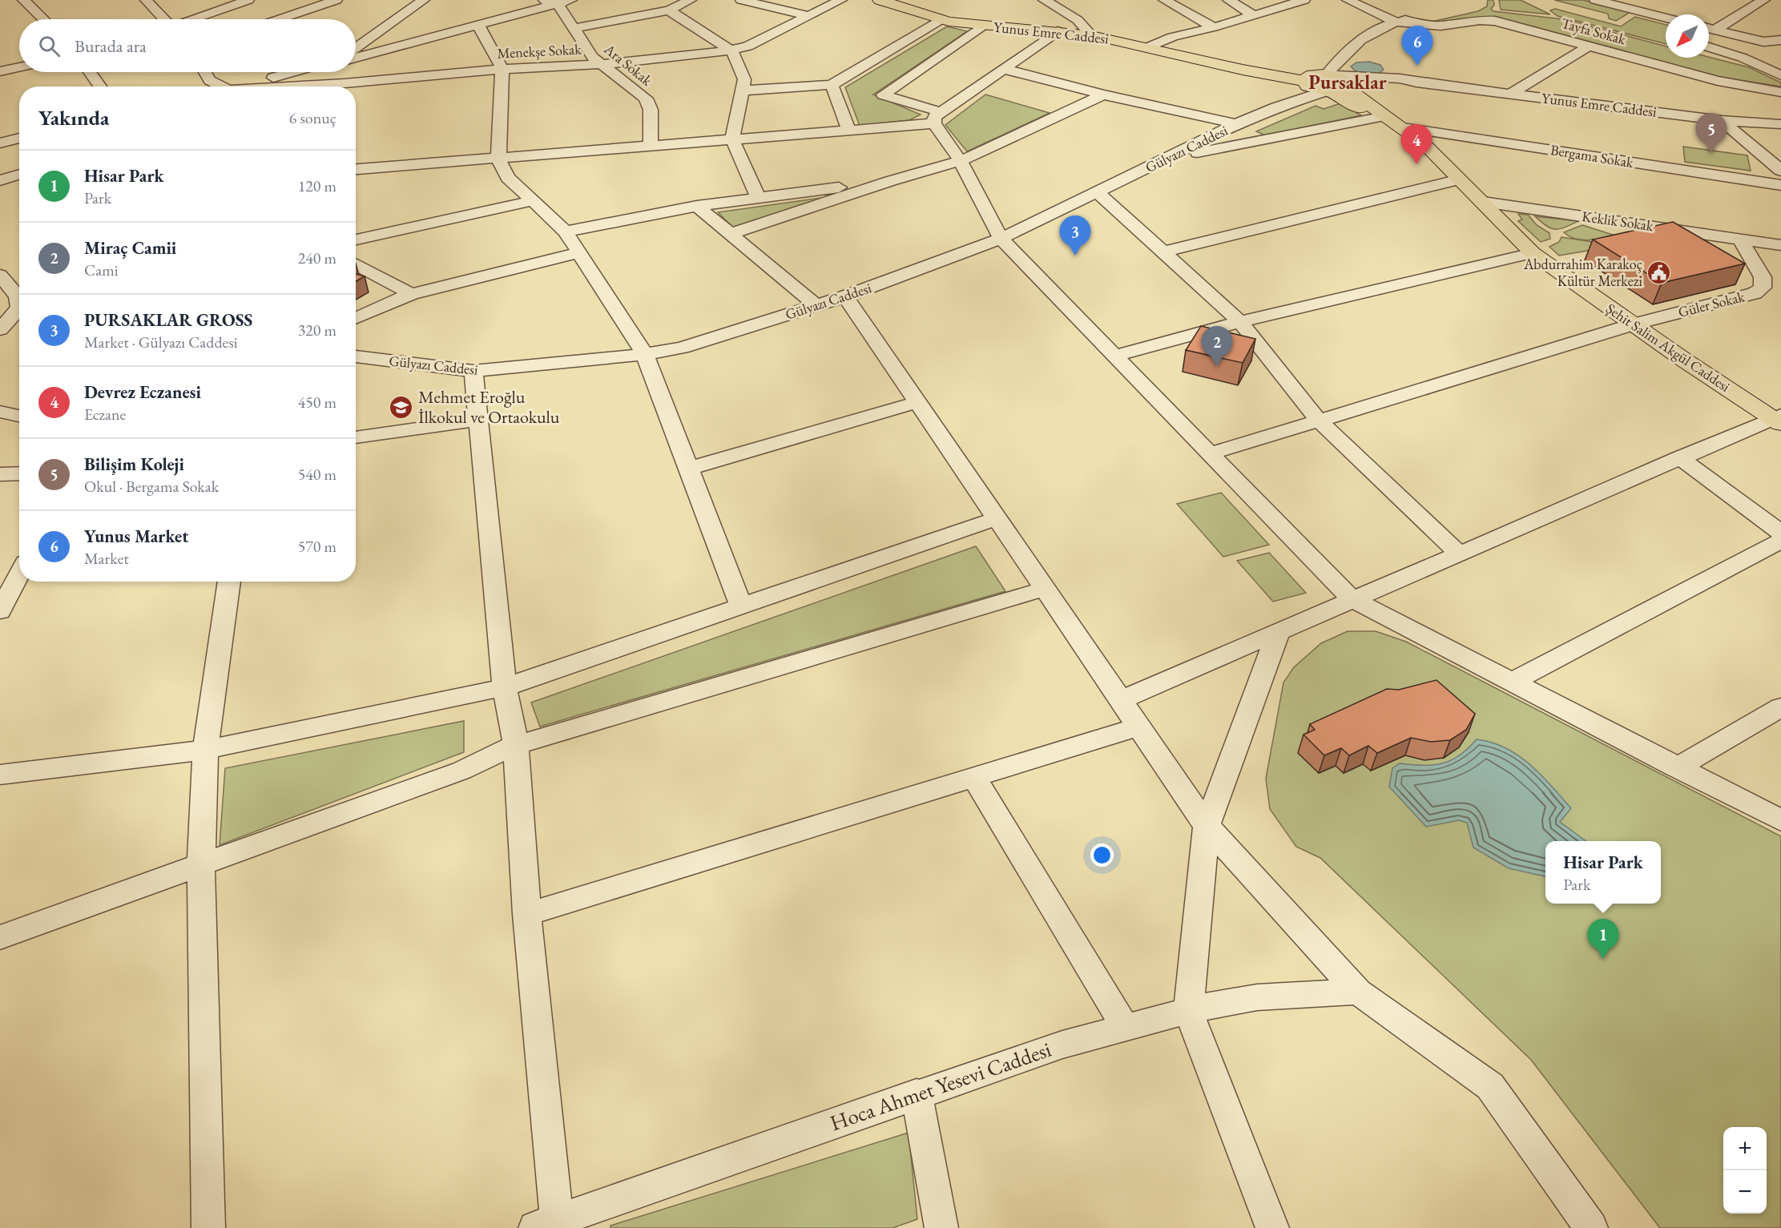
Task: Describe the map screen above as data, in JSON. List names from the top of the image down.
{
  "streets": {
    "main road": ["Yunus Emre Caddesi", "Şehit Salim Akgül Caddesi"],
    "street": [
      "Tayfa Sokak",
      "Menekşe Sokak",
      "Ara Sokak",
      "Gülyazı Caddesi",
      "Bergama Sokak",
      "Keklik Sokak",
      "Güler Sokak",
      "Hoca Ahmet Yesevi Caddesi"
    ]
  },
  "crossings": [
    ["Menekşe Sokak", "Ara Sokak"],
    ["Bergama Sokak", "Şehit Salim Akgül Caddesi"],
    ["Keklik Sokak", "Güler Sokak"],
    ["Keklik Sokak", "Şehit Salim Akgül Caddesi"],
    ["Güler Sokak", "Şehit Salim Akgül Caddesi"]
  ],
  "districts": ["Pursaklar"],
  "places": {
    "public building": ["Abdurrahim Karakoç Kültür Merkezi"],
    "school or university": ["Mehmet Eroğlu İlkokul ve Ortaokulu"]
  },
  "north": "bottom left",
  "page": {
    "search": "Burada ara",
    "pins": [
      "6",
      "5",
      "4",
      "3",
      "2",
      "1"
    ],
    "heading": ["Yakında", "6 sonuç"],
    "list": [
      {
        "mark": "1",
        "name": "Hisar Park",
        "note": "Park",
        "value": "120 m"
      },
      {
        "mark": "2",
        "name": "Miraç Camii",
        "note": "Cami",
        "value": "240 m"
      },
      {
        "mark": "3",
        "name": "PURSAKLAR GROSS",
        "note": "Market · Gülyazı Caddesi",
        "value": "320 m"
      },
      {
        "mark": "4",
        "name": "Devrez Eczanesi",
        "note": "Eczane",
        "value": "450 m"
      },
      {
        "mark": "5",
        "name": "Bilişim Koleji",
        "note": "Okul · Bergama Sokak",
        "value": "540 m"
      },
      {
        "mark": "6",
        "name": "Yunus Market",
        "note": "Market",
        "value": "570 m"
      }
    ],
    "popup": ["Hisar Park", "Park"],
    "map_buttons": ["+", "−"]
  }
}
